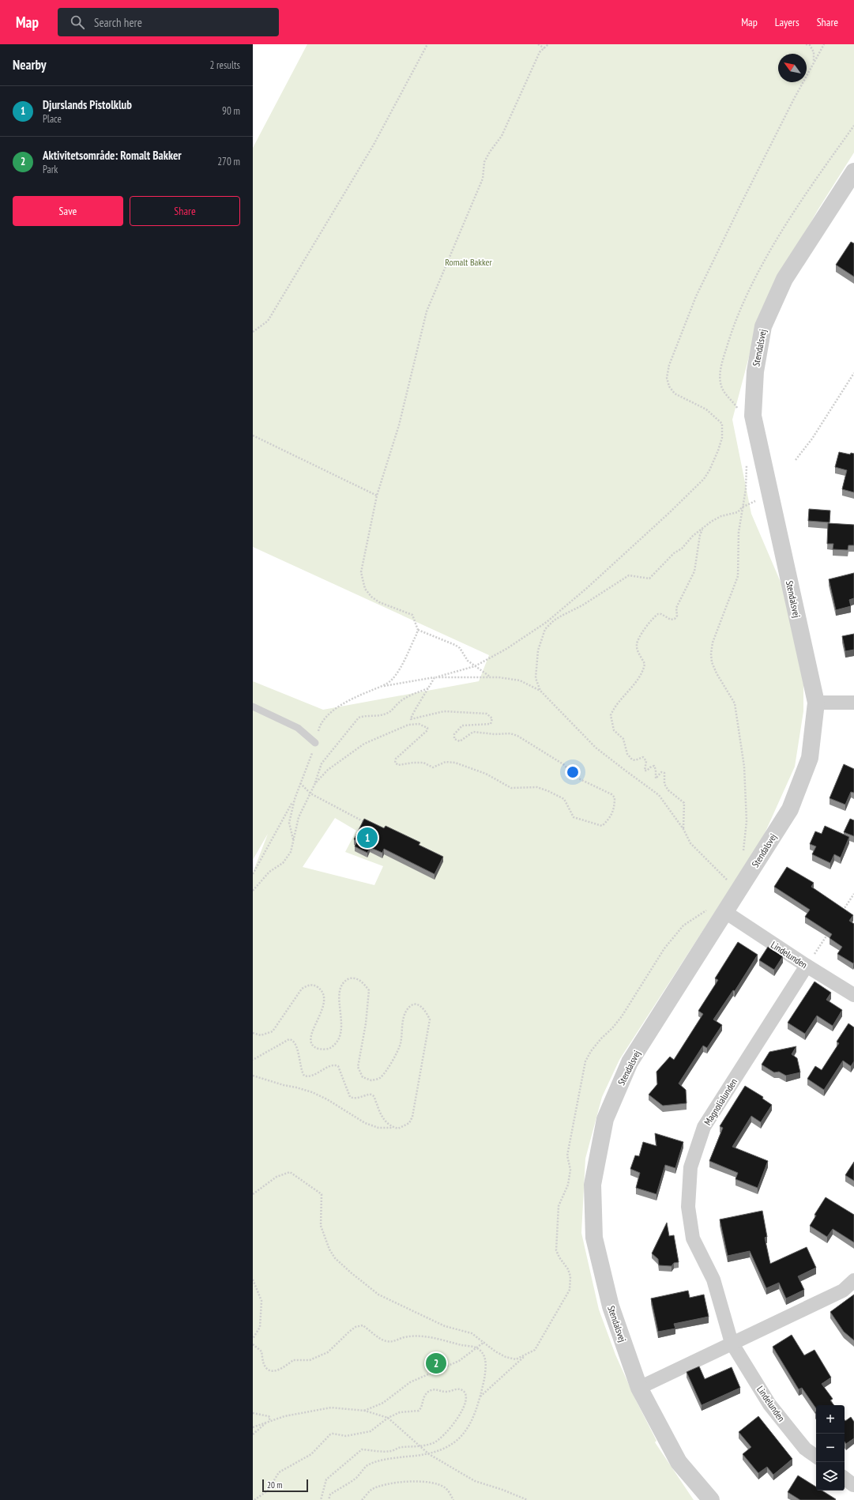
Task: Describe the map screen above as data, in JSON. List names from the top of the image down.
{
  "streets": {
    "street": ["Stendalsvej", "Lindelunden", "Magnolialunden"]
  },
  "crossings": [
    ["Stendalsvej", "Lindelunden"],
    ["Lindelunden", "Magnolialunden"]
  ],
  "parks": ["Romalt Bakker"],
  "scale_bar": "20 m",
  "north": "top left",
  "page": {
    "header": "Map",
    "search": "Search here",
    "nav": ["Map", "Layers", "Share"],
    "heading": ["Nearby", "2 results"],
    "list": [
      {
        "mark": "1",
        "name": "Djurslands Pistolklub",
        "note": "Place",
        "value": "90 m"
      },
      {
        "mark": "2",
        "name": "Aktivitetsområde: Romalt Bakker",
        "note": "Park",
        "value": "270 m"
      }
    ],
    "buttons": ["Save", "Share"],
    "pins": ["1", "2"],
    "map_buttons": ["+", "−"],
    "scale": "20 m"
  }
}
